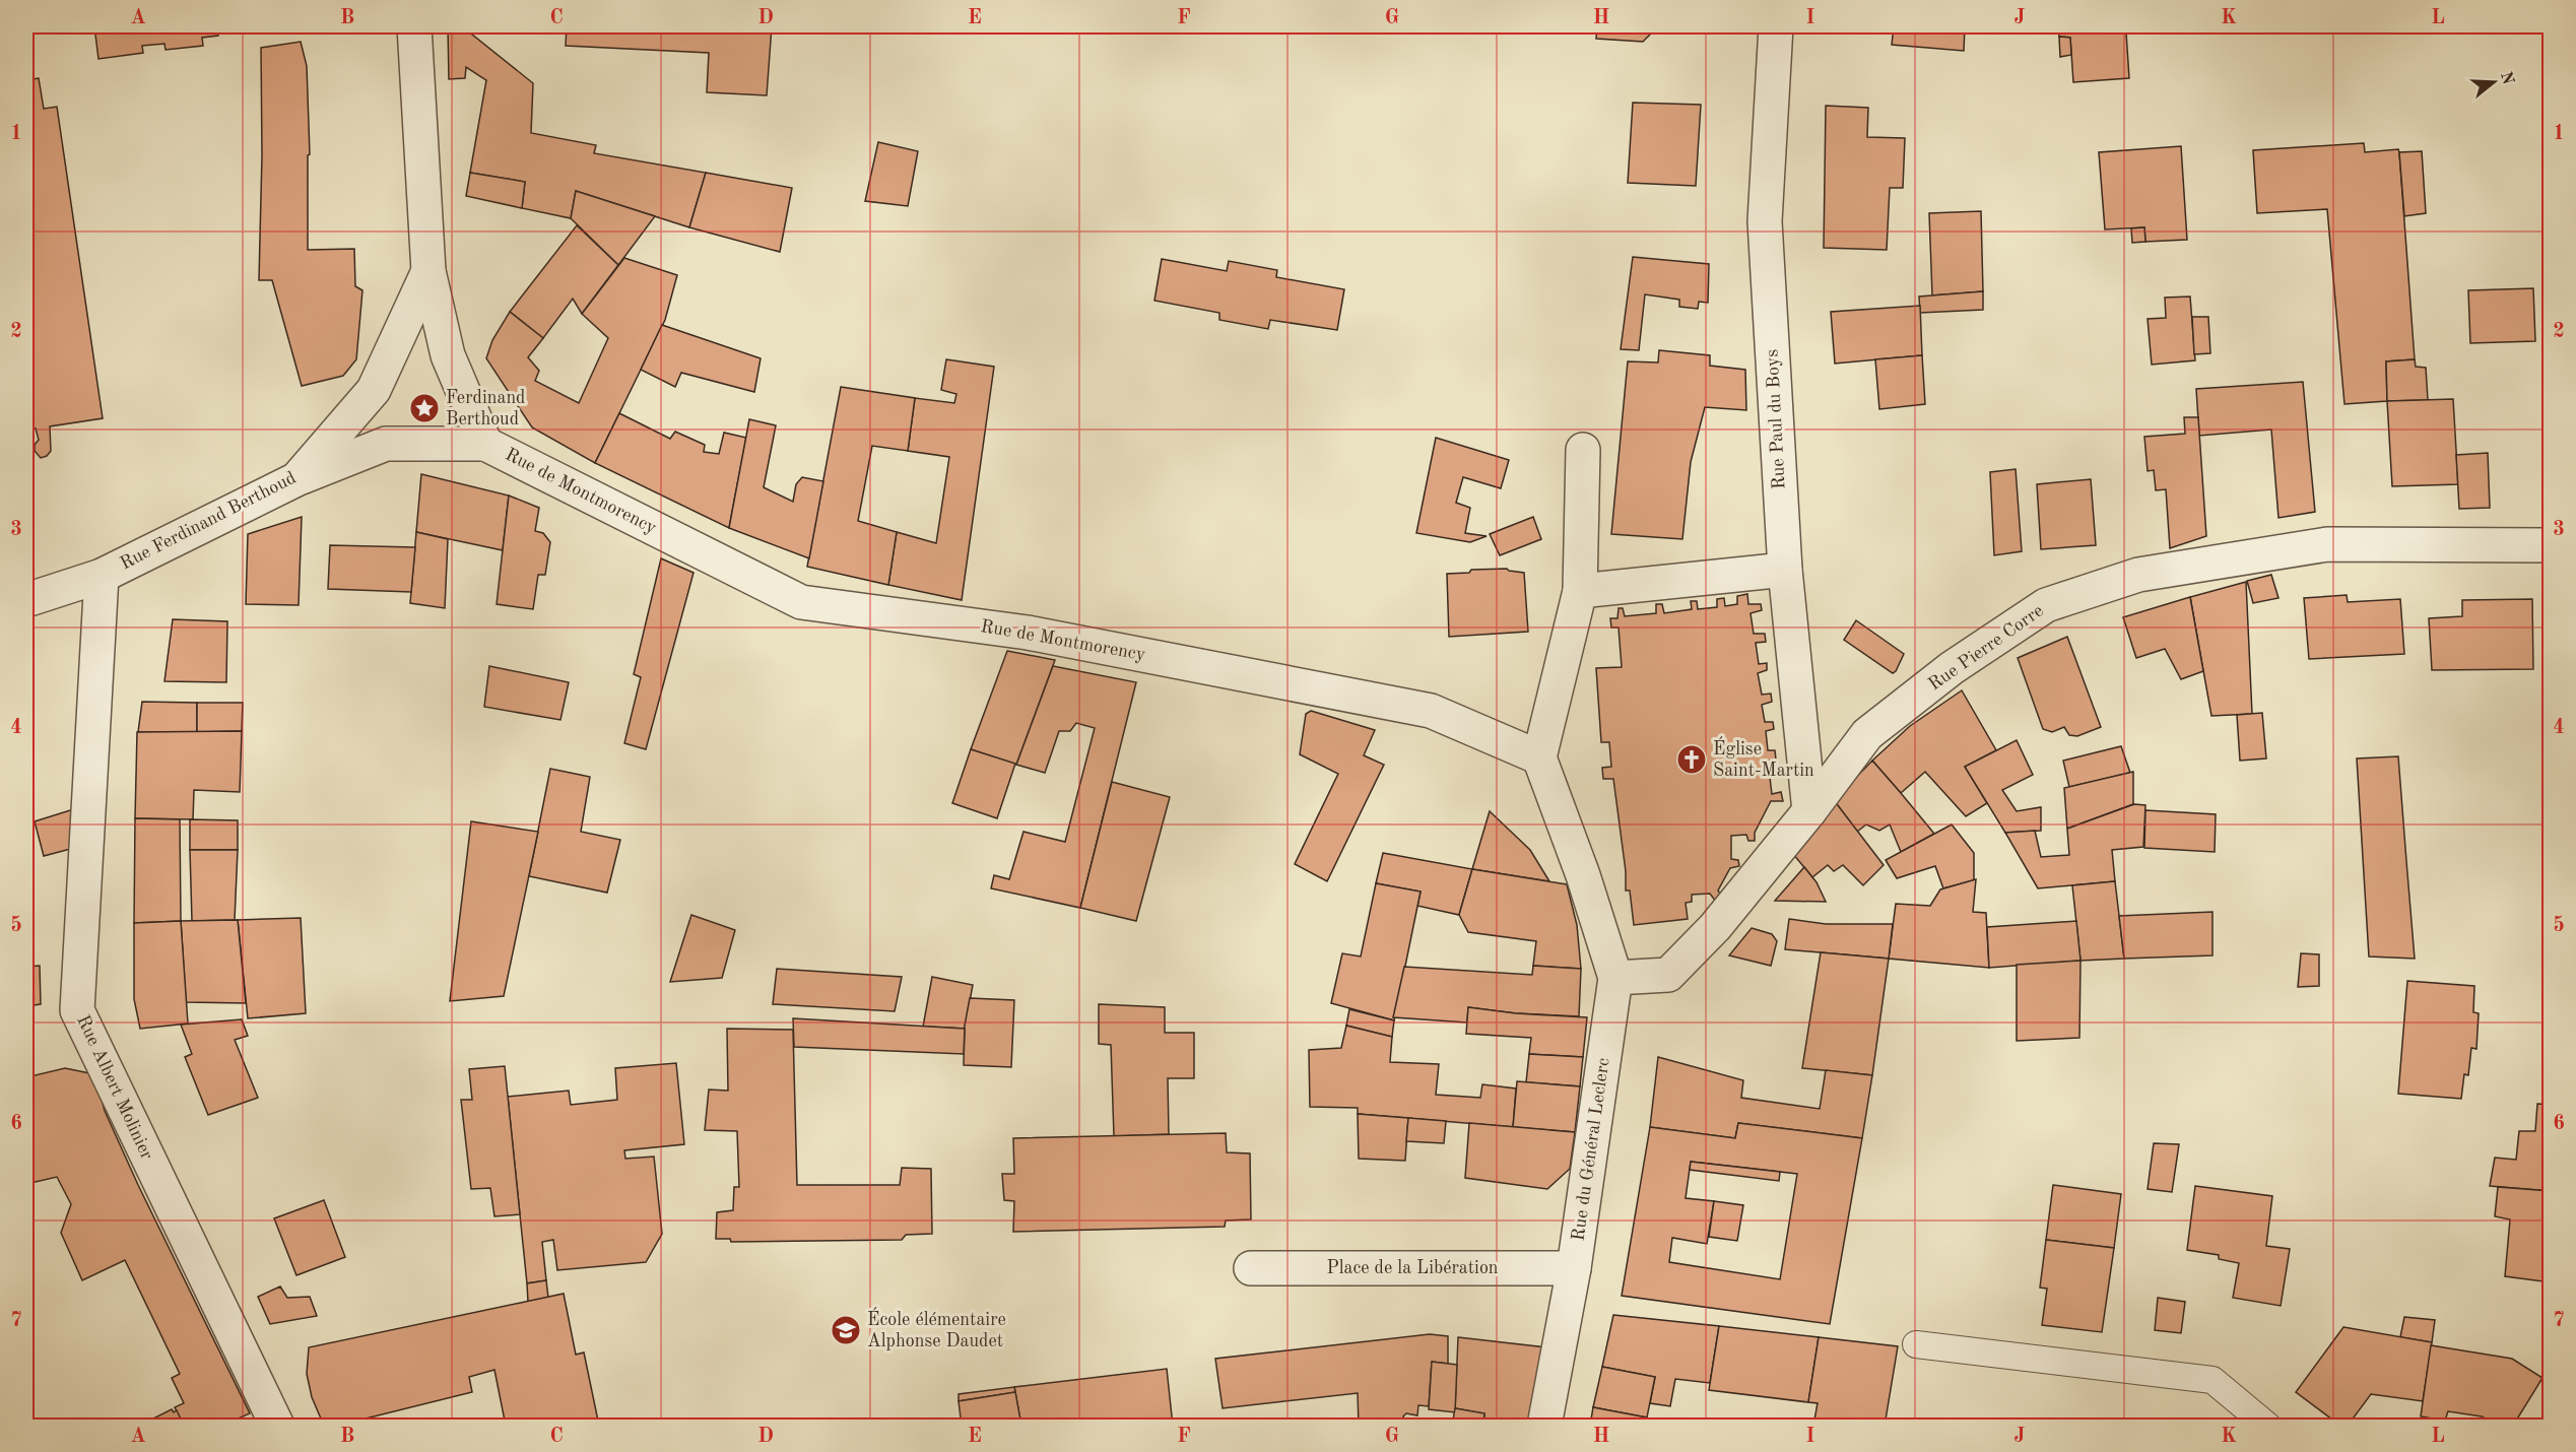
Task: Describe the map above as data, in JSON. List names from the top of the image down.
{
  "streets": {
    "street": [
      "Rue Paul du Boys",
      "Rue de Montmorency",
      "Rue Ferdinand Berthoud",
      "Rue Pierre Corre",
      "Rue Albert Molinier",
      "Rue du Général Leclerc",
      "Place de la Libération"
    ]
  },
  "crossings": [
    ["Rue Paul du Boys", "Rue Pierre Corre"],
    ["Rue de Montmorency", "Rue Ferdinand Berthoud"],
    ["Rue de Montmorency", "Rue du Général Leclerc"],
    ["Rue Ferdinand Berthoud", "Rue Albert Molinier"],
    ["Rue Pierre Corre", "Rue du Général Leclerc"],
    ["Rue du Général Leclerc", "Place de la Libération"]
  ],
  "places": {
    "place": ["Ferdinand Berthoud"],
    "church": ["Église Saint-Martin"],
    "school or university": ["École élémentaire Alphonse Daudet"]
  },
  "north": "right",
  "grid": {
    "columns": [
      "A",
      "B",
      "C",
      "D",
      "E",
      "F",
      "G",
      "H",
      "I",
      "J",
      "K",
      "L"
    ],
    "rows": [
      "1",
      "2",
      "3",
      "4",
      "5",
      "6",
      "7"
    ]
  }
}
